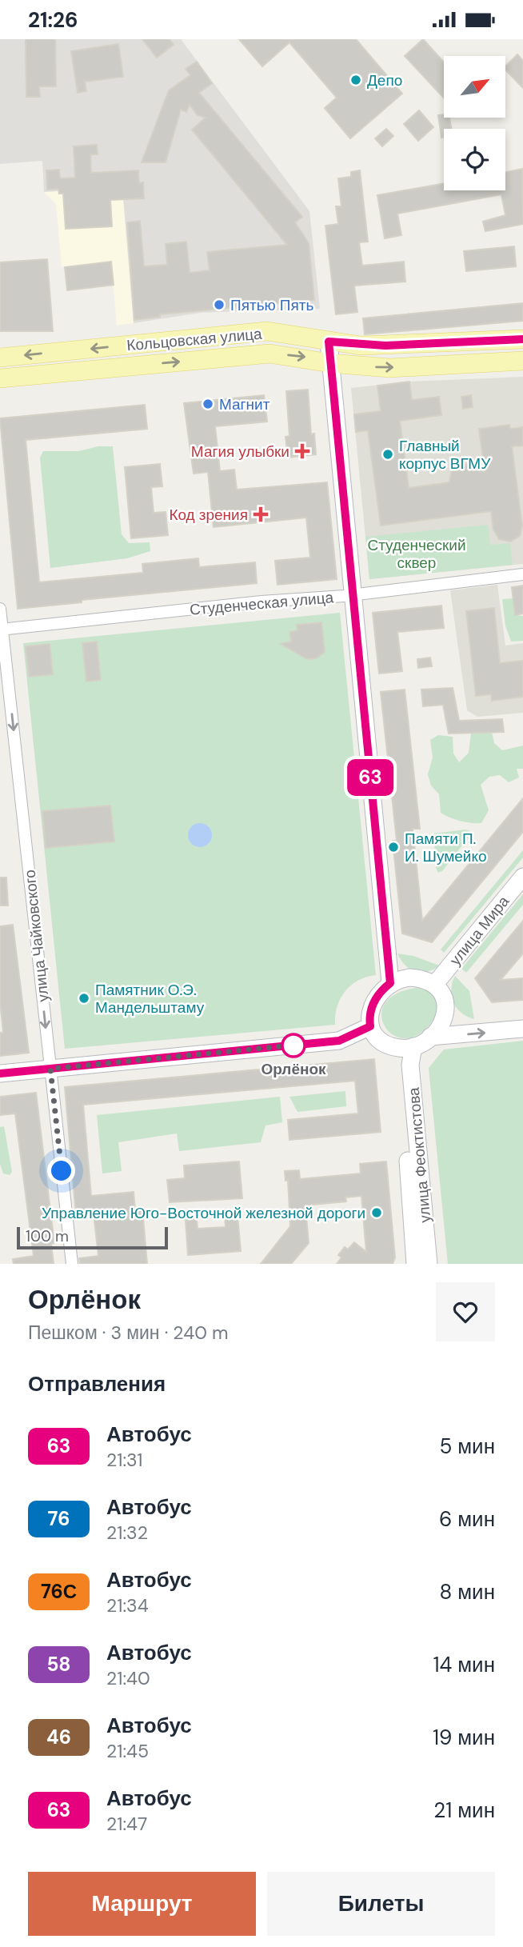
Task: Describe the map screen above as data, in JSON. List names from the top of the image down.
{
  "streets": {
    "main road": ["Кольцовская улица"],
    "street": [
      "Студенческая улица",
      "улица Мира",
      "улица Чайковского",
      "улица Феоктистова"
    ]
  },
  "crossings": [
    ["Студенческая улица", "улица Чайковского"],
    ["улица Мира", "улица Феоктистова"]
  ],
  "one_way": ["улица Чайковского"],
  "parks": ["Студенческий сквер"],
  "places": {
    "other": [
      "Депо",
      "Пятью Пять",
      "Магнит",
      "Главный корпус ВГМУ",
      "Памяти П. И. Шумейко",
      "Памятник О.Э. Мандельштаму",
      "Орлёнок",
      "Управление Юго-Восточной железной дороги"
    ],
    "health": ["Магия улыбки", "Код зрения"]
  },
  "lines": ["bus line 63"],
  "scale_bar": "100 m",
  "north": "top right",
  "page": {
    "status": "21:26",
    "on_map": "63",
    "scale": "100 m",
    "heading": [
      ["Орлёнок", "Пешком · 3 мин · 240 m"],
      "Отправления"
    ],
    "list": [
      {
        "mark": "63",
        "name": "Автобус",
        "note": "21:31",
        "value": "5 мин"
      },
      {
        "mark": "76",
        "name": "Автобус",
        "note": "21:32",
        "value": "6 мин"
      },
      {
        "mark": "76С",
        "name": "Автобус",
        "note": "21:34",
        "value": "8 мин"
      },
      {
        "mark": "58",
        "name": "Автобус",
        "note": "21:40",
        "value": "14 мин"
      },
      {
        "mark": "46",
        "name": "Автобус",
        "note": "21:45",
        "value": "19 мин"
      },
      {
        "mark": "63",
        "name": "Автобус",
        "note": "21:47",
        "value": "21 мин"
      }
    ],
    "buttons": ["Маршрут", "Билеты"]
  }
}
